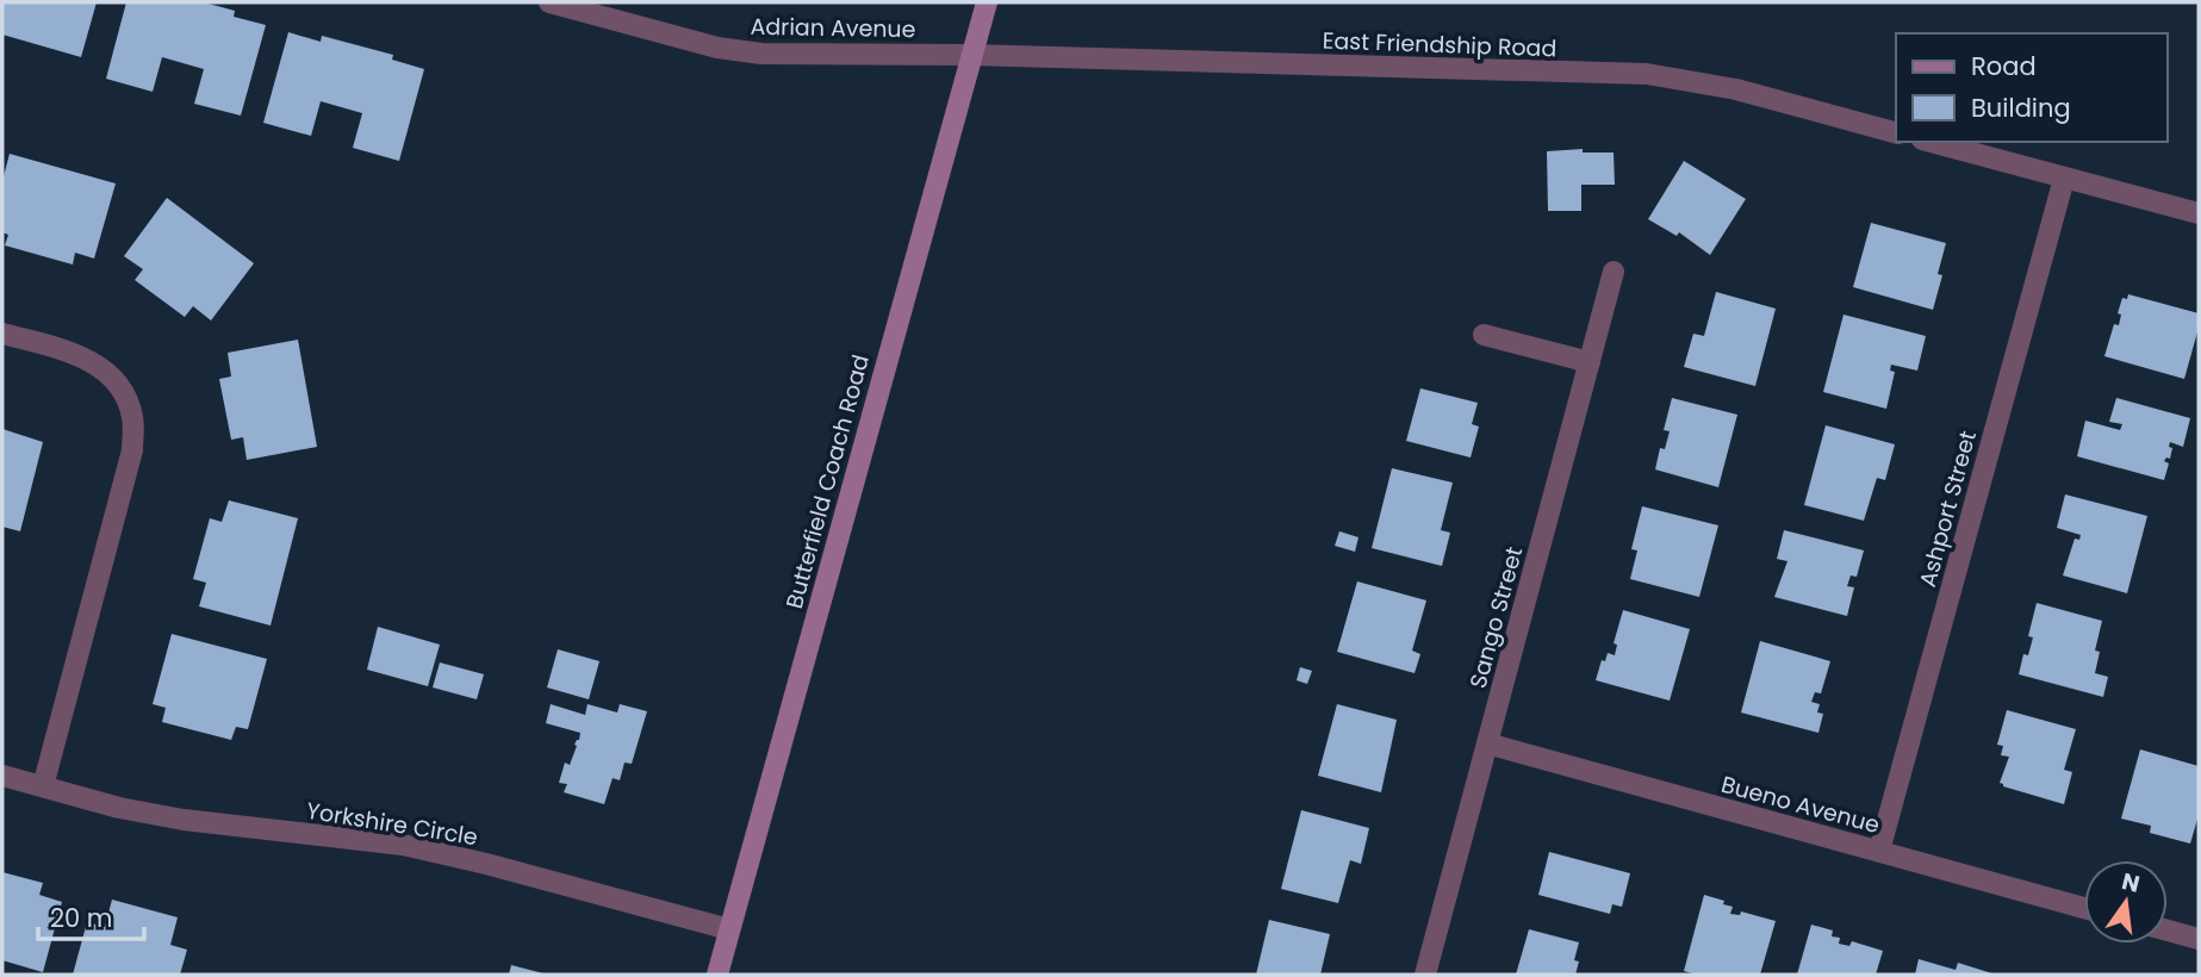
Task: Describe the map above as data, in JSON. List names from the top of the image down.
{
  "streets": {
    "main road": ["Butterfield Coach Road"],
    "street": [
      "Adrian Avenue",
      "East Friendship Road",
      "Ashport Street",
      "Sango Street",
      "Bueno Avenue",
      "Yorkshire Circle"
    ]
  },
  "crossings": [
    ["Adrian Avenue", "East Friendship Road"],
    ["Adrian Avenue", "Butterfield Coach Road"],
    ["East Friendship Road", "Butterfield Coach Road"],
    ["Butterfield Coach Road", "Yorkshire Circle"],
    ["Ashport Street", "Bueno Avenue"],
    ["Sango Street", "Bueno Avenue"]
  ],
  "legend": ["Road", "Building"],
  "scale_bar": "20 m",
  "north": "top"
}
